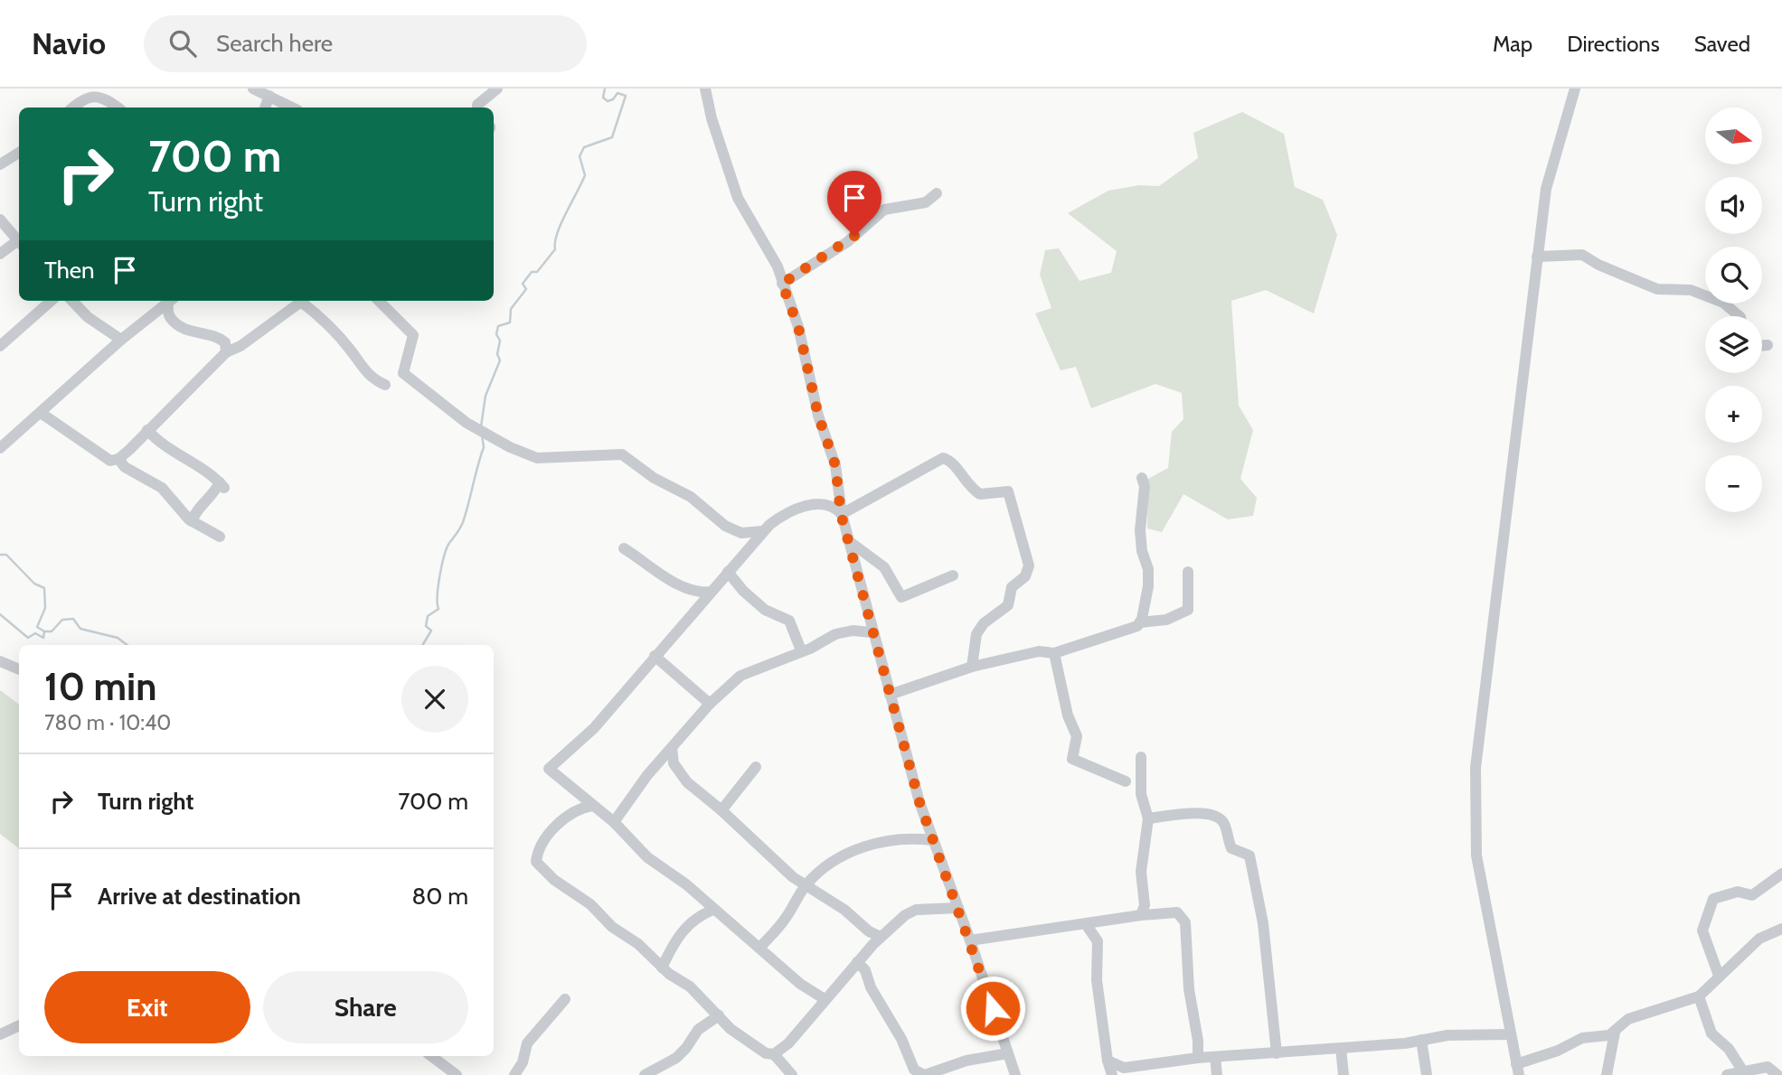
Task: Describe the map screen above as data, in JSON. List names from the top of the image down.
{
  "north": "right",
  "page": {
    "header": "Navio",
    "search": "Search here",
    "nav": ["Map", "Directions", "Saved"],
    "map_buttons": ["+", "−"],
    "turn": ["700 m", "Turn right"],
    "then": "Then",
    "heading": ["10 min", "780 m · 10:40"],
    "list": [
      {
        "name": "Turn right",
        "value": "700 m"
      },
      {
        "name": "Arrive at destination",
        "value": "80 m"
      }
    ],
    "buttons": ["Exit", "Share"]
  }
}
